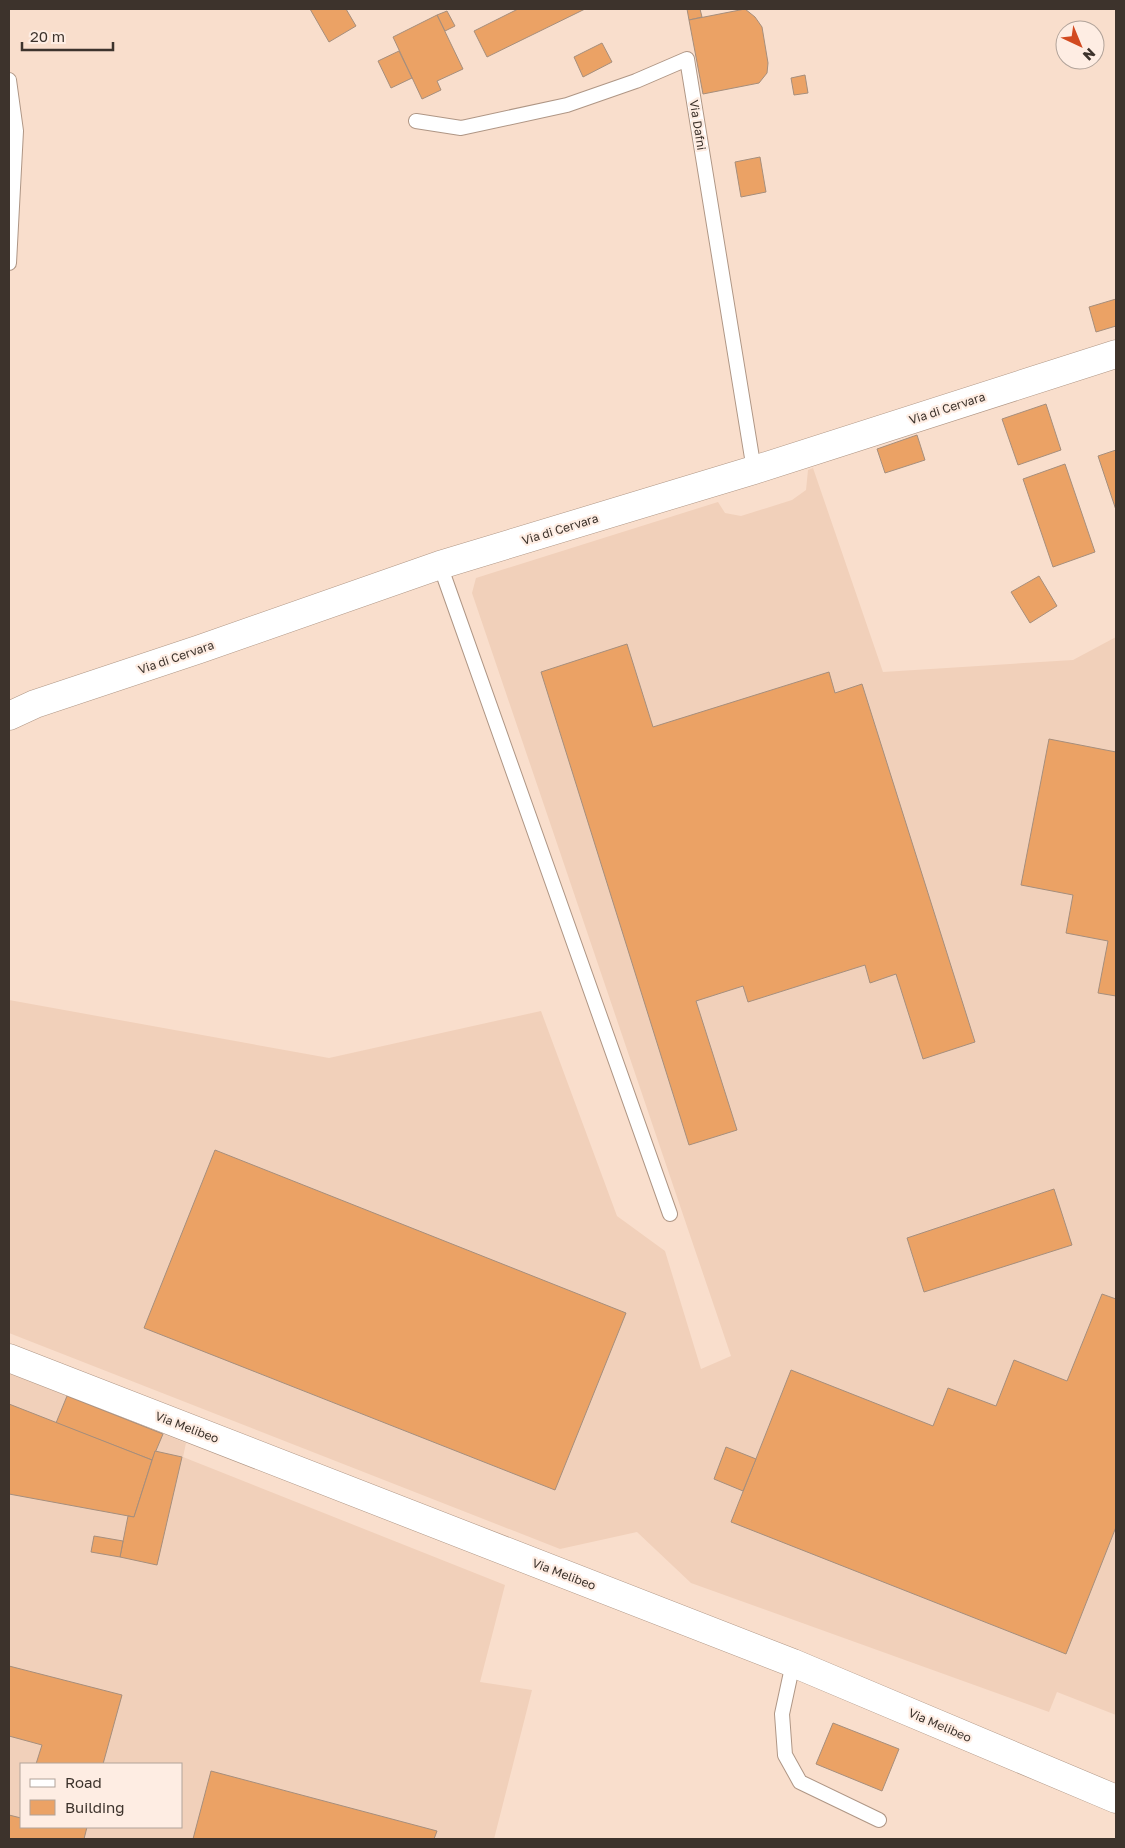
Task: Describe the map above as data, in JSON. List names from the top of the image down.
{
  "streets": {
    "street": ["Via di Cervara", "Via Melibeo"],
    "lane": ["Via Dafni"]
  },
  "crossings": [
    ["Via Dafni", "Via di Cervara"]
  ],
  "legend": ["Road", "Building"],
  "scale_bar": "20 m",
  "north": "bottom right"
}
